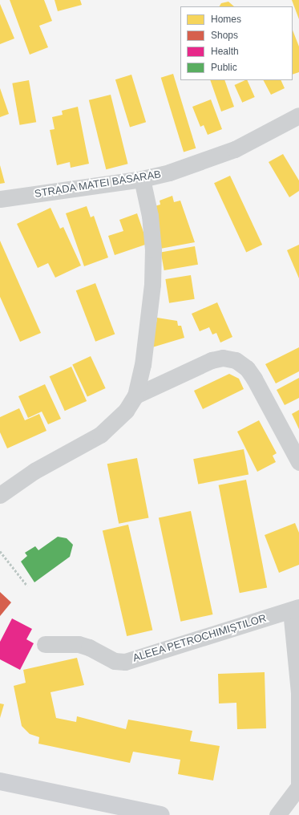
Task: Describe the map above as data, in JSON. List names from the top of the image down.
{
  "streets": {
    "street": ["STRADA MATEI BASARAB", "ALEEA PETROCHIMIȘTILOR"]
  },
  "legend": [
    "Homes",
    "Shops",
    "Health",
    "Public"
  ]
}
